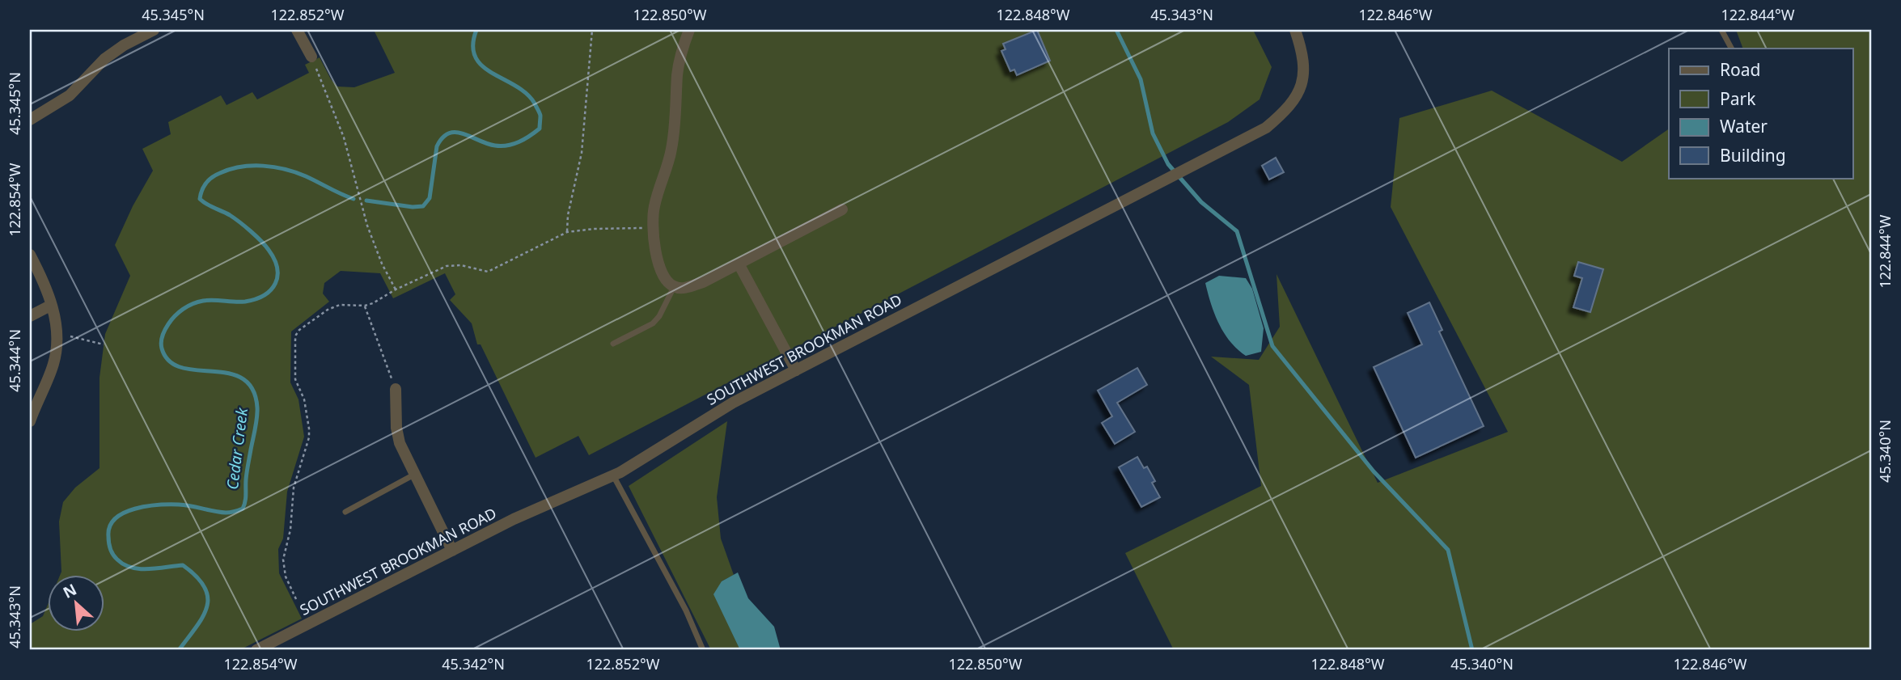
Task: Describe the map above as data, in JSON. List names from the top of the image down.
{
  "streets": {
    "street": ["SOUTHWEST BROOKMAN ROAD"]
  },
  "water": ["Cedar Creek"],
  "legend": [
    "Road",
    "Park",
    "Water",
    "Building"
  ],
  "north": "top left",
  "coordinates": [
    "45.345°N",
    "122.852°W",
    "122.850°W",
    "122.848°W",
    "45.343°N",
    "122.846°W",
    "122.844°W",
    "122.854°W",
    "45.344°N",
    "45.340°N",
    "45.342°N"
  ]
}
